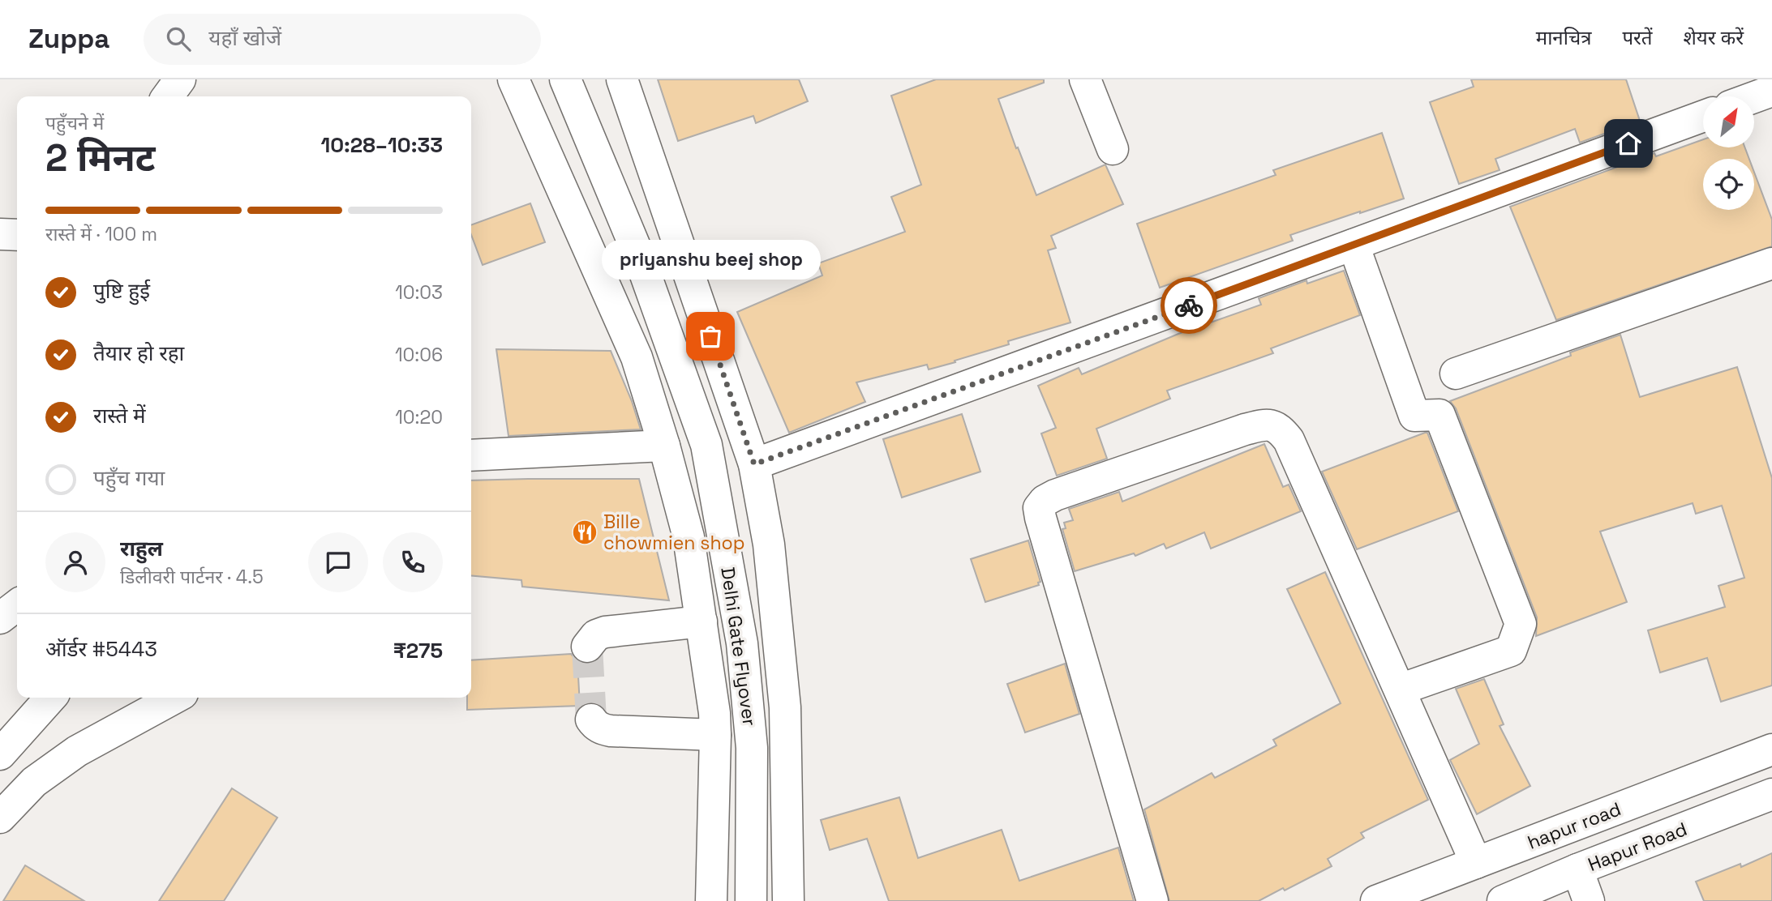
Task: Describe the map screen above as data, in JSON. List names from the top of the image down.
{
  "streets": {
    "main road": ["Delhi Gate Flyover", "hapur road", "Hapur Road"]
  },
  "places": {
    "other": ["priyanshu beej shop"],
    "restaurant": ["Bille chowmien shop"]
  },
  "north": "top right",
  "page": {
    "header": "Zuppa",
    "search": "यहाँ खोजें",
    "nav": ["मानचित्र", "परतें", "शेयर करें"],
    "heading": ["2 मिनट", "पहुँचने में", "10:28–10:33"],
    "panel": [
      "राहुल",
      "डिलीवरी पार्टनर · 4.5",
      "ऑर्डर #5443",
      "₹275"
    ],
    "bar": "रास्ते में · 100 m",
    "bubble": "priyanshu beej shop",
    "list": [
      ["पुष्टि हुई", "10:03"],
      ["तैयार हो रहा", "10:06"],
      ["रास्ते में", "10:20"],
      "पहुँच गया"
    ]
  }
}
